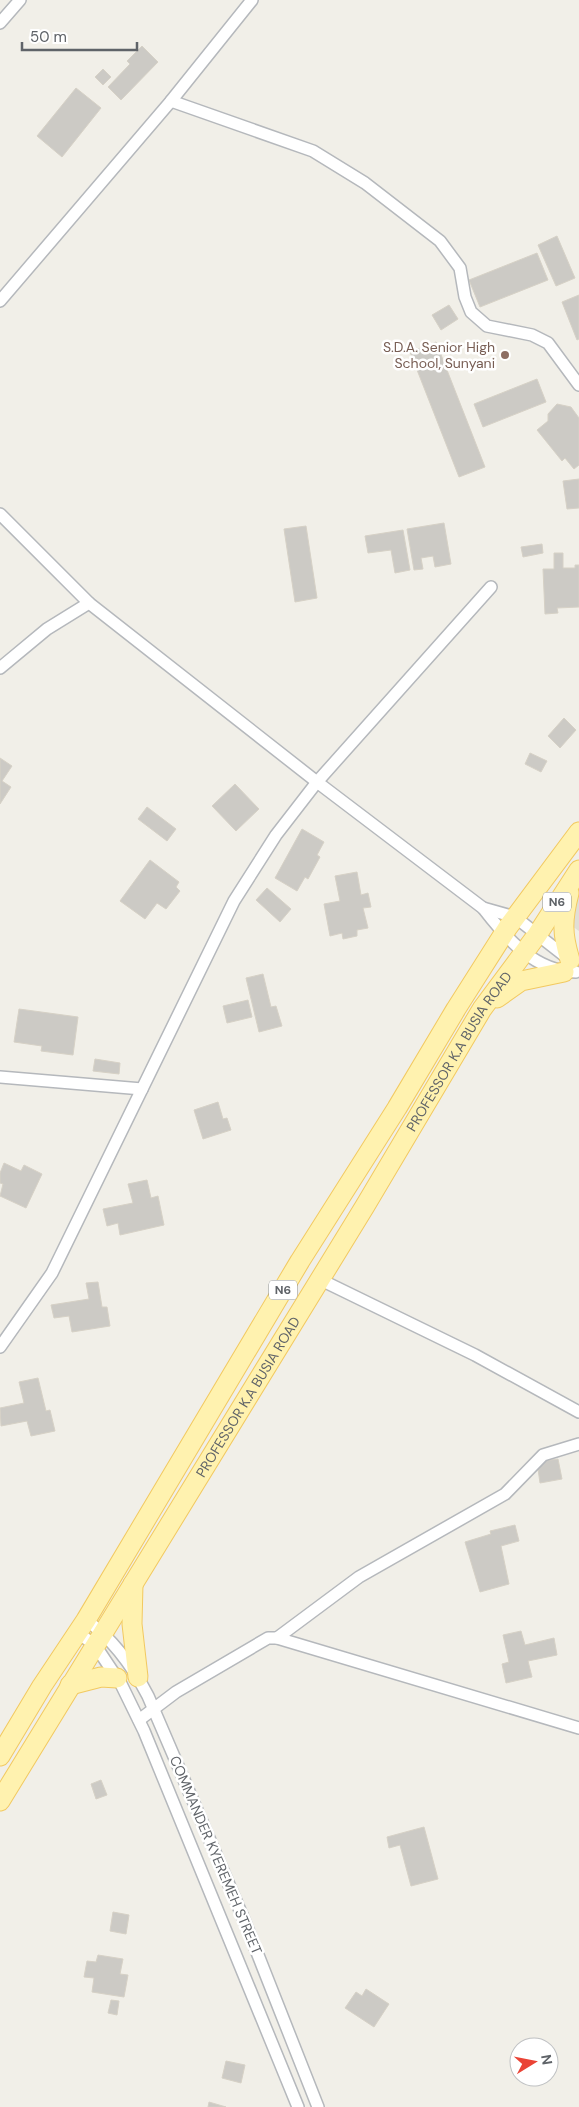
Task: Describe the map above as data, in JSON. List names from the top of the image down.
{
  "streets": {
    "main road": ["N6", "PROFESSOR K.A BUSIA ROAD"],
    "street": ["COMMANDER KYEREMEH STREET"]
  },
  "crossings": [
    ["PROFESSOR K.A BUSIA ROAD", "COMMANDER KYEREMEH STREET"]
  ],
  "places": ["S.D.A. Senior High School, Sunyani"],
  "scale_bar": "50 m",
  "north": "right"
}
